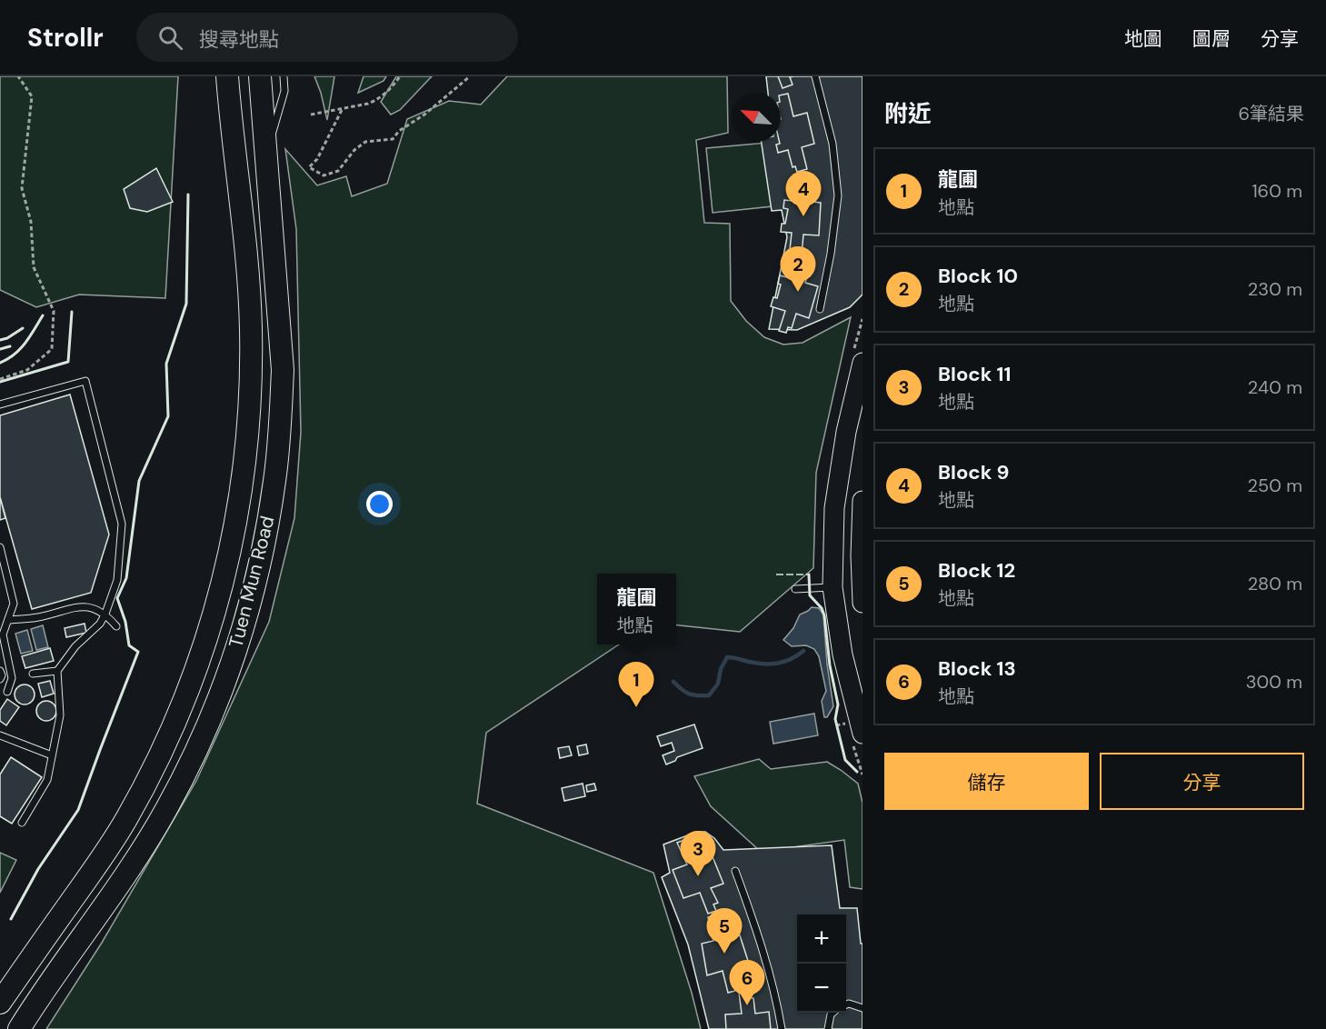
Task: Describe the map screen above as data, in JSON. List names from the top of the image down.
{
  "streets": {
    "highway": ["Tuen Mun Road"]
  },
  "north": "top left",
  "page": {
    "header": "Strollr",
    "search": "搜尋地點",
    "nav": ["地圖", "圖層", "分享"],
    "heading": ["附近", "6筆結果"],
    "list": [
      {
        "mark": "1",
        "name": "龍圃",
        "note": "地點",
        "value": "160 m"
      },
      {
        "mark": "2",
        "name": "Block 10",
        "note": "地點",
        "value": "230 m"
      },
      {
        "mark": "3",
        "name": "Block 11",
        "note": "地點",
        "value": "240 m"
      },
      {
        "mark": "4",
        "name": "Block 9",
        "note": "地點",
        "value": "250 m"
      },
      {
        "mark": "5",
        "name": "Block 12",
        "note": "地點",
        "value": "280 m"
      },
      {
        "mark": "6",
        "name": "Block 13",
        "note": "地點",
        "value": "300 m"
      }
    ],
    "pins": [
      "4",
      "2",
      "1",
      "3",
      "5",
      "6"
    ],
    "popup": ["龍圃", "地點"],
    "buttons": ["儲存", "分享"],
    "map_buttons": ["+", "−"]
  }
}
